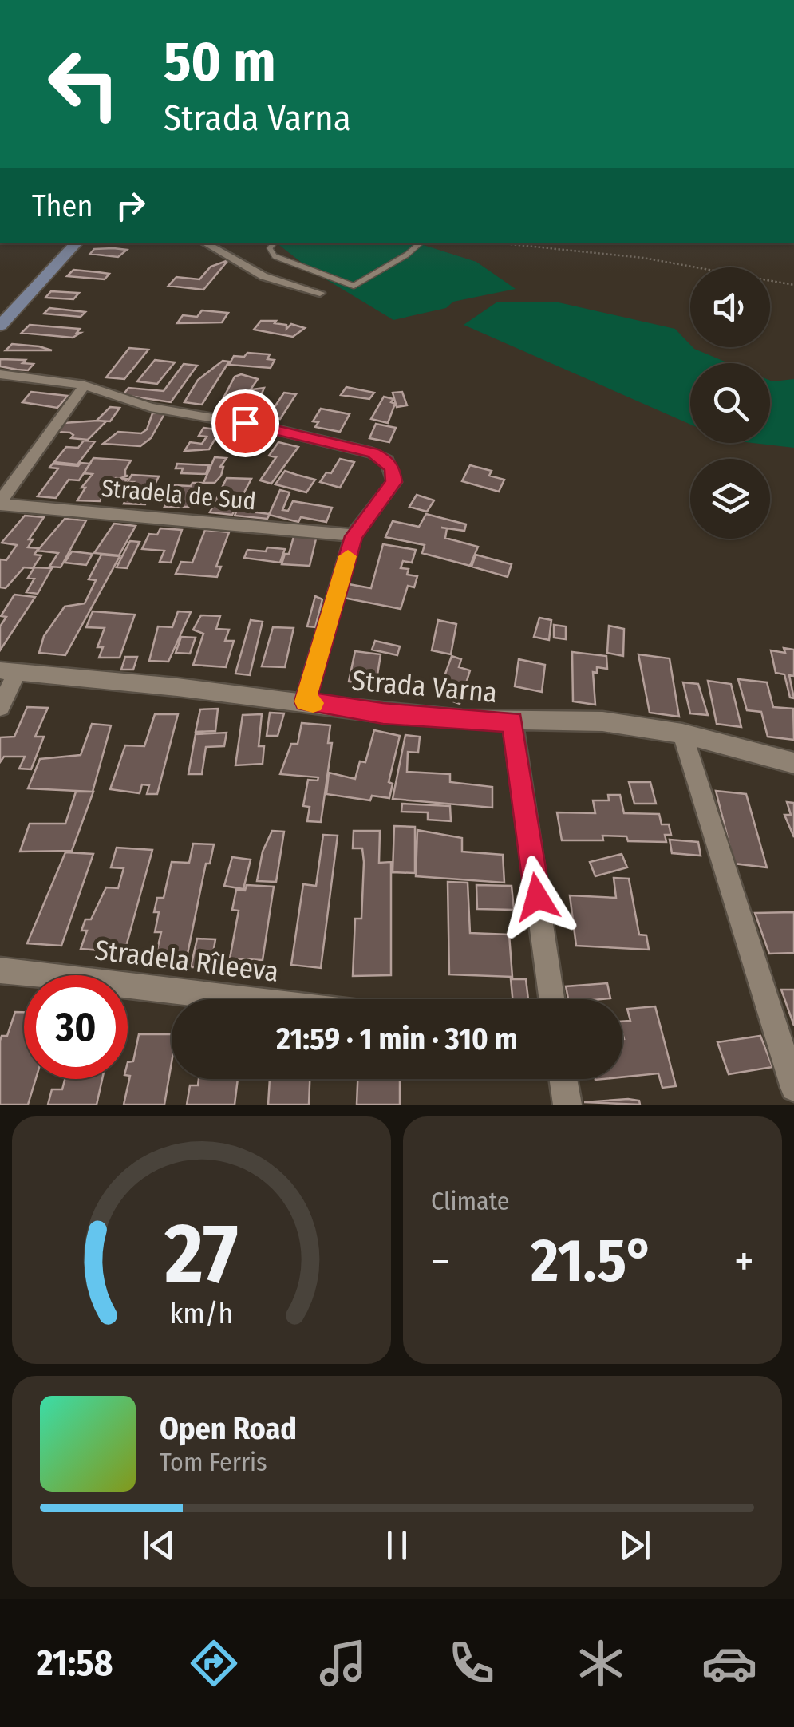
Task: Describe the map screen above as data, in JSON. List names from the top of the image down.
{
  "streets": {
    "street": ["Stradela de Sud", "Strada Varna", "Stradela Rîleeva"]
  },
  "page": {
    "turn": ["50 m", "Strada Varna"],
    "then": "Then",
    "limit": "30",
    "trip": "21:59 · 1 min · 310 m",
    "tile": "Climate",
    "heat": ["−", "21.5°", "+"],
    "song": ["Open Road", "Tom Ferris"],
    "tabs": "21:58",
    "gauge": ["27", "km/h"]
  }
}
